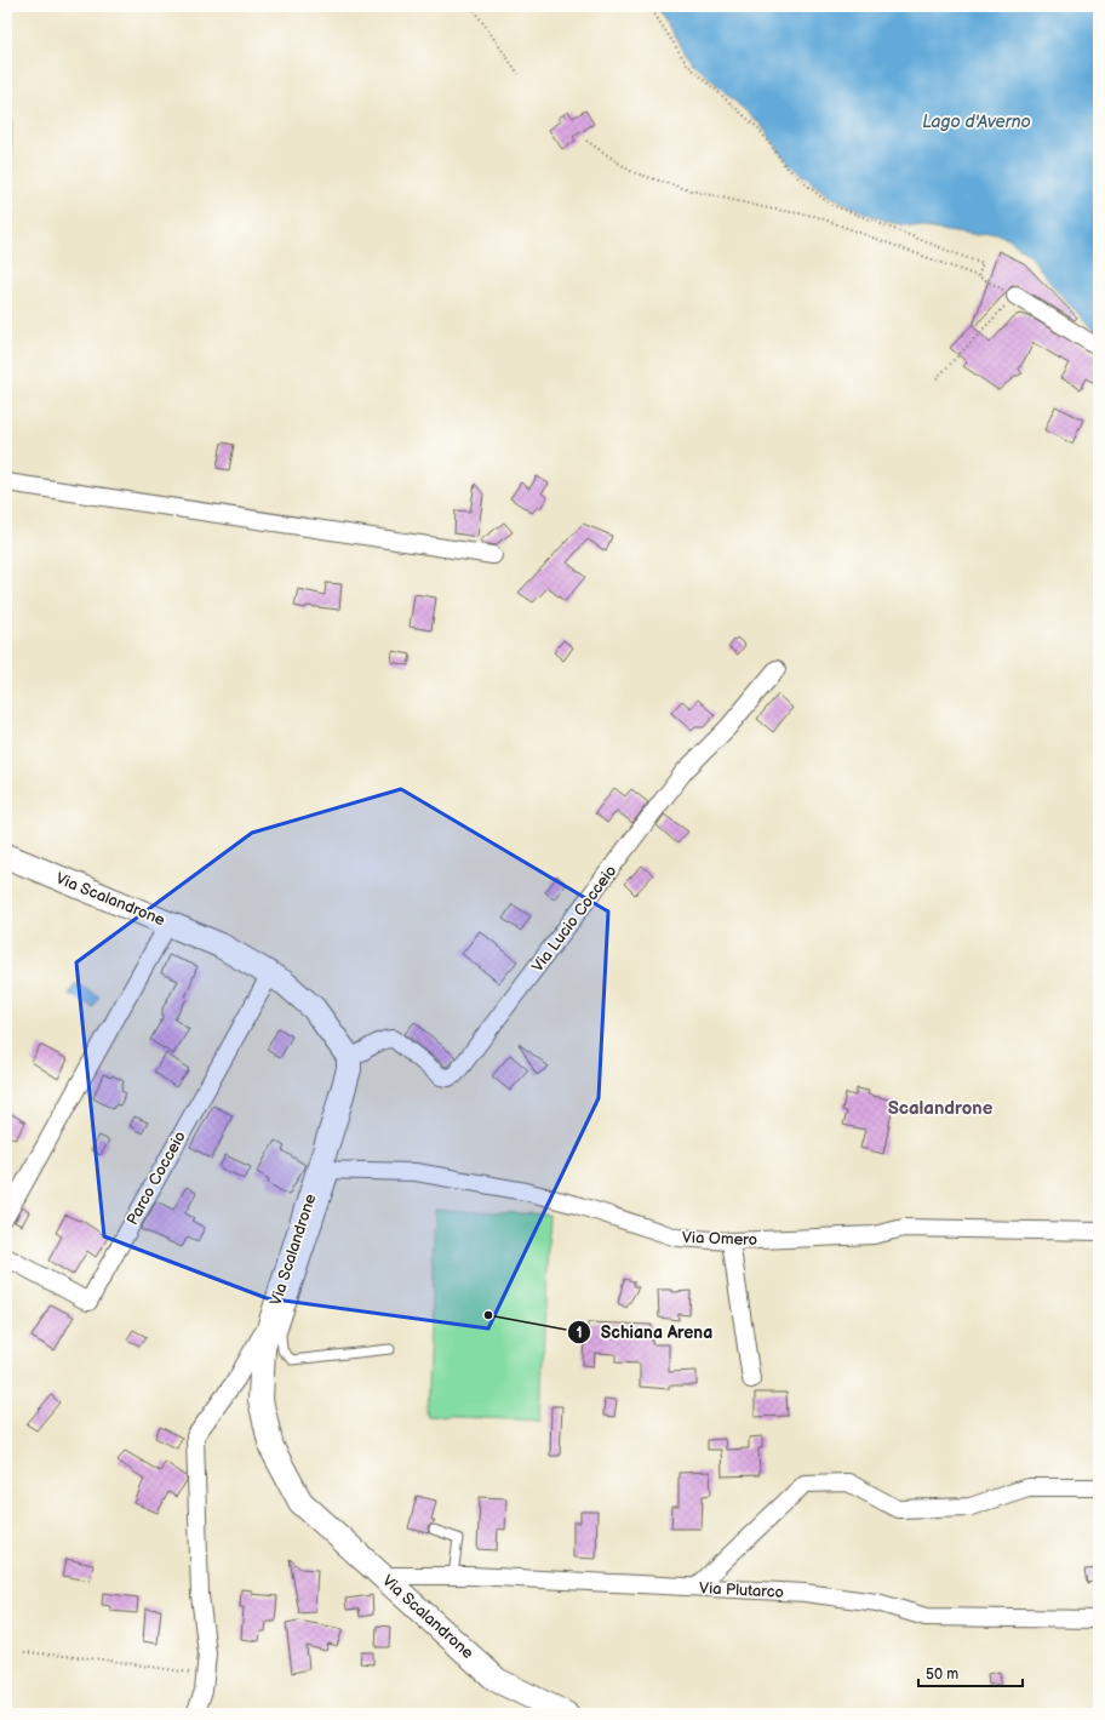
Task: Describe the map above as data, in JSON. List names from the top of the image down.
{
  "streets": {
    "street": [
      "Via Scalandrone",
      "Via Lucio Cocceio",
      "Parco Cocceio",
      "Via Omero",
      "Via Plutarco"
    ]
  },
  "crossings": [
    ["Via Scalandrone", "Via Lucio Cocceio"],
    ["Via Scalandrone", "Parco Cocceio"],
    ["Via Scalandrone", "Via Omero"],
    ["Via Scalandrone", "Via Plutarco"]
  ],
  "districts": ["Scalandrone"],
  "water": ["Lago d'Averno"],
  "places": ["Schiana Arena"],
  "scale_bar": "50 m"
}
